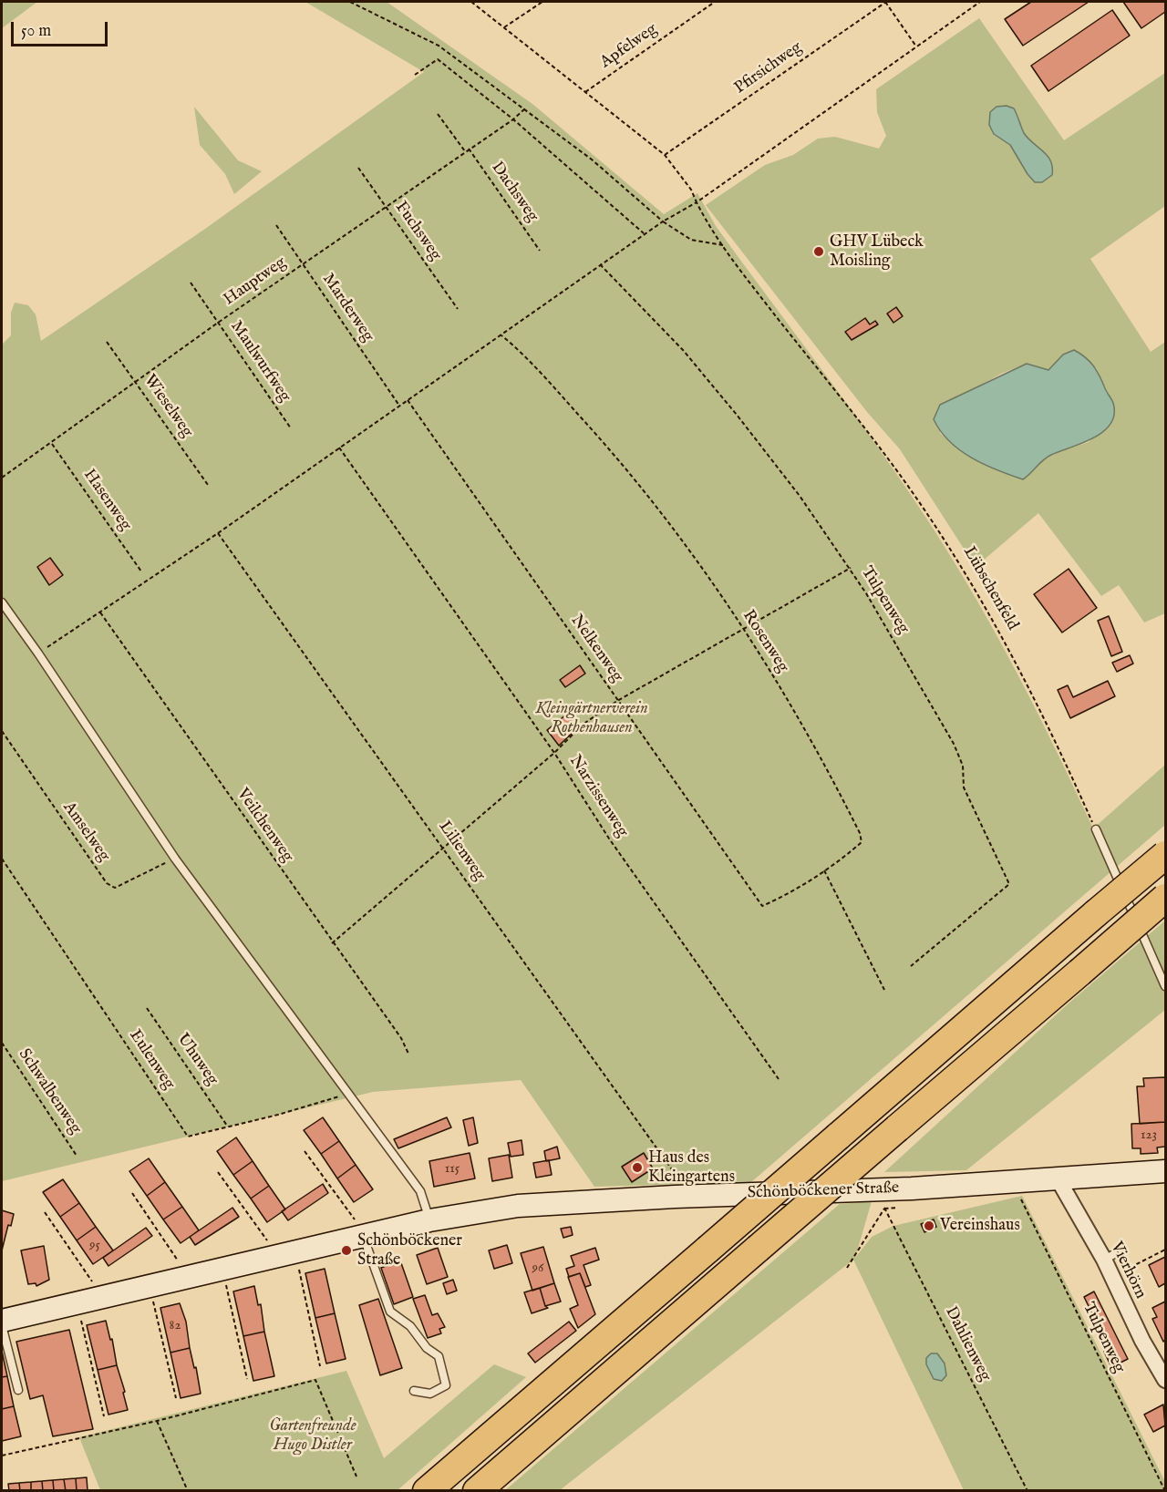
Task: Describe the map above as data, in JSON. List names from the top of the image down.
{
  "streets": {
    "main road": ["Schönböckener Straße"],
    "street": ["Vierhörn"],
    "path": [
      "Apfelweg",
      "Pfirsichweg",
      "Dachsweg",
      "Fuchsweg",
      "Hauptweg",
      "Marderweg",
      "Maulwurfweg",
      "Wieselweg",
      "Hasenweg",
      "Lübschenfeld",
      "Tulpenweg",
      "Rosenweg",
      "Nelkenweg",
      "Narzissenweg",
      "Veilchenweg",
      "Amselweg",
      "Lilienweg",
      "Eulenweg",
      "Uhuweg",
      "Schwalbenweg",
      "Dahlienweg"
    ]
  },
  "crossings": [
    ["Pfirsichweg", "Lübschenfeld"],
    ["Dachsweg", "Hauptweg"],
    ["Fuchsweg", "Hauptweg"],
    ["Hauptweg", "Marderweg"],
    ["Hauptweg", "Maulwurfweg"],
    ["Hauptweg", "Wieselweg"],
    ["Hauptweg", "Hasenweg"],
    ["Rosenweg", "Nelkenweg"],
    ["Eulenweg", "Uhuweg"],
    ["Schönböckener Straße", "Vierhörn"]
  ],
  "parks": ["Kleingärtnerverein Rothenhausen", "Gartenfreunde Hugo Distler"],
  "places": [
    "GHV Lübeck Moisling",
    "Haus des Kleingartens",
    "Vereinshaus",
    "Schönböckener Straße"
  ],
  "house_numbers": [
    "123",
    "115",
    "95",
    "96",
    "82"
  ],
  "scale_bar": "50 m"
}
